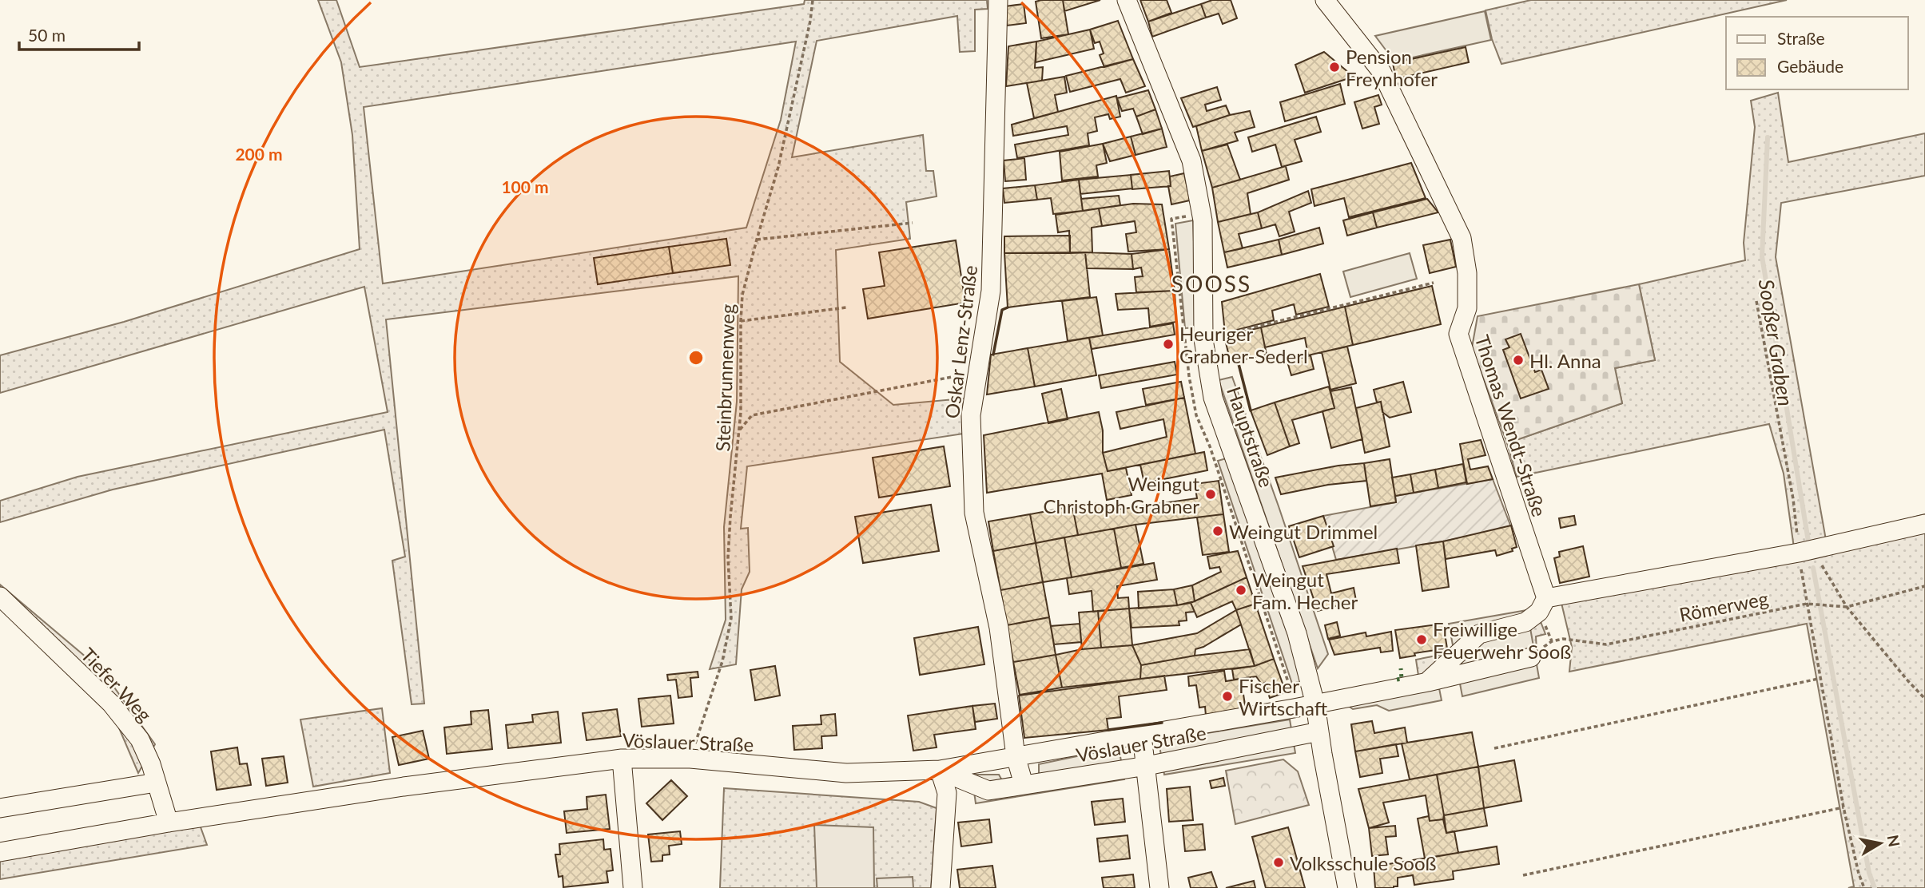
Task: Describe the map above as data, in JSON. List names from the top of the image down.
{
  "streets": {
    "street": [
      "Oskar Lenz-Straße",
      "Thomas Wendt-Straße",
      "Hauptstraße",
      "Tiefer Weg",
      "Vöslauer Straße"
    ],
    "path": ["Steinbrunnenweg", "Römerweg"]
  },
  "crossings": [
    ["Oskar Lenz-Straße", "Vöslauer Straße"],
    ["Steinbrunnenweg", "Vöslauer Straße"],
    ["Hauptstraße", "Vöslauer Straße"],
    ["Römerweg", "Vöslauer Straße"],
    ["Tiefer Weg", "Vöslauer Straße"]
  ],
  "districts": ["SOOSS"],
  "water": ["Sooßer Graben"],
  "places": [
    "Pension Freynhofer",
    "Heuriger Grabner-Sederl",
    "Hl. Anna",
    "Weingut Christoph Grabner",
    "Weingut Drimmel",
    "Weingut Fam. Hecher",
    "Freiwillige Feuerwehr Sooß",
    "Fischer Wirtschaft",
    "Volksschule Sooß"
  ],
  "legend": ["Straße", "Gebäude"],
  "scale_bar": "50 m",
  "north": "right",
  "rings": ["200 m", "100 m"]
}
